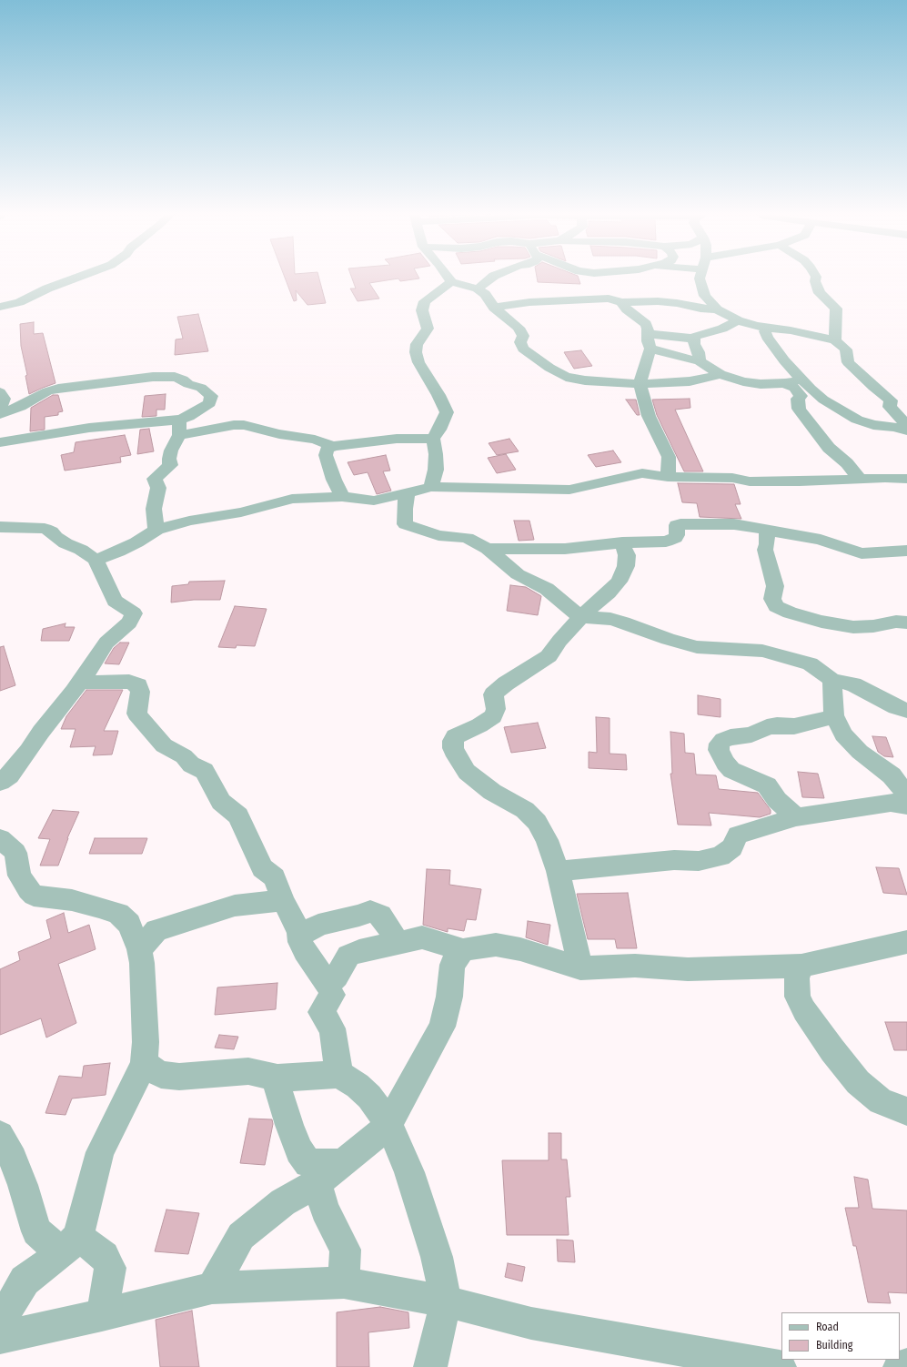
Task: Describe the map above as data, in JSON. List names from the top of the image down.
{
  "legend": ["Road", "Building"]
}
